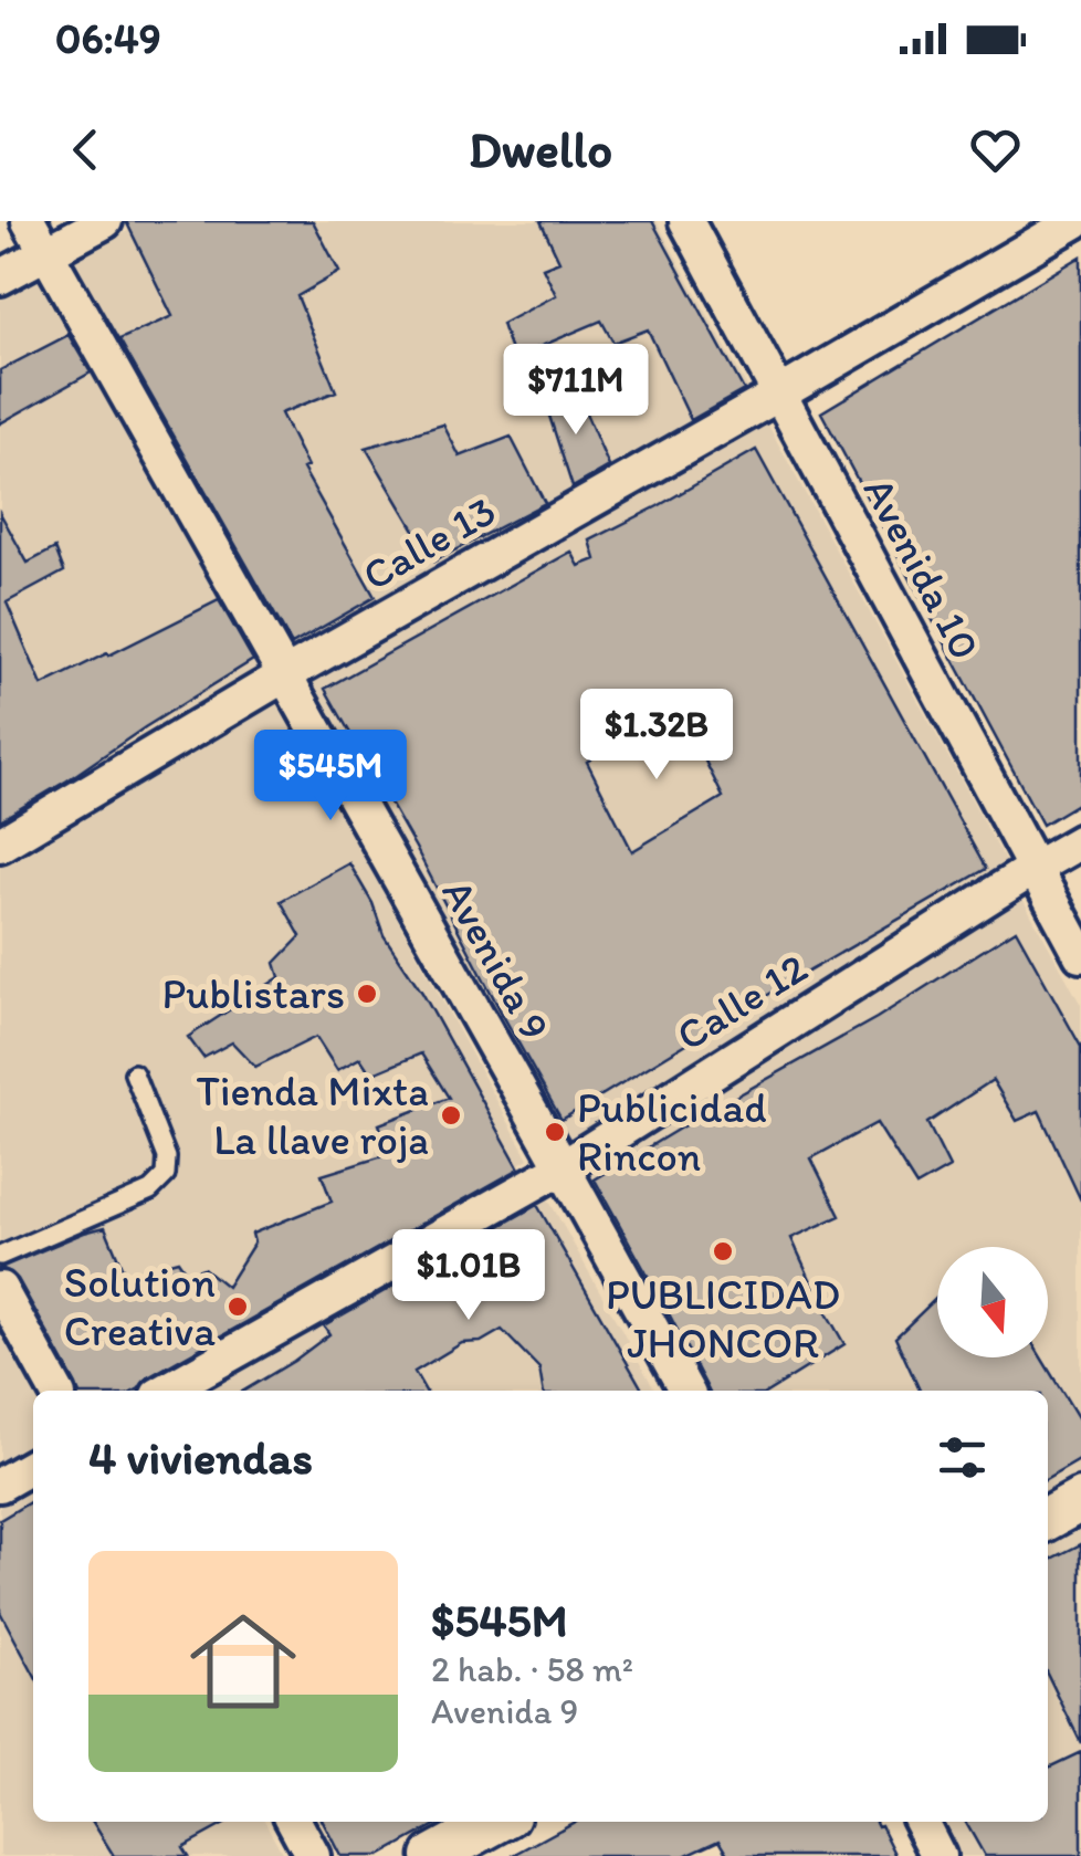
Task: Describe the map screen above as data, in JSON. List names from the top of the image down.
{
  "streets": {
    "street": [
      "Calle 13",
      "Avenida 10",
      "Avenida 9",
      "Calle 12"
    ]
  },
  "crossings": [
    ["Calle 13", "Avenida 10"],
    ["Calle 13", "Avenida 9"],
    ["Avenida 10", "Calle 12"],
    ["Avenida 9", "Calle 12"]
  ],
  "places": [
    "Publistars",
    "Tienda Mixta La llave roja",
    "Publicidad Rincon",
    "PUBLICIDAD JHONCOR",
    "Solution Creativa"
  ],
  "north": "bottom",
  "page": {
    "status": "06:49",
    "header": "Dwello",
    "price": [
      "$711M",
      "$1.32B",
      "$545M",
      "$1.01B"
    ],
    "heading": "4 viviendas",
    "list": [
      {
        "name": "$545M",
        "note": "2 hab. · 58 m² · Avenida 9"
      }
    ]
  }
}
